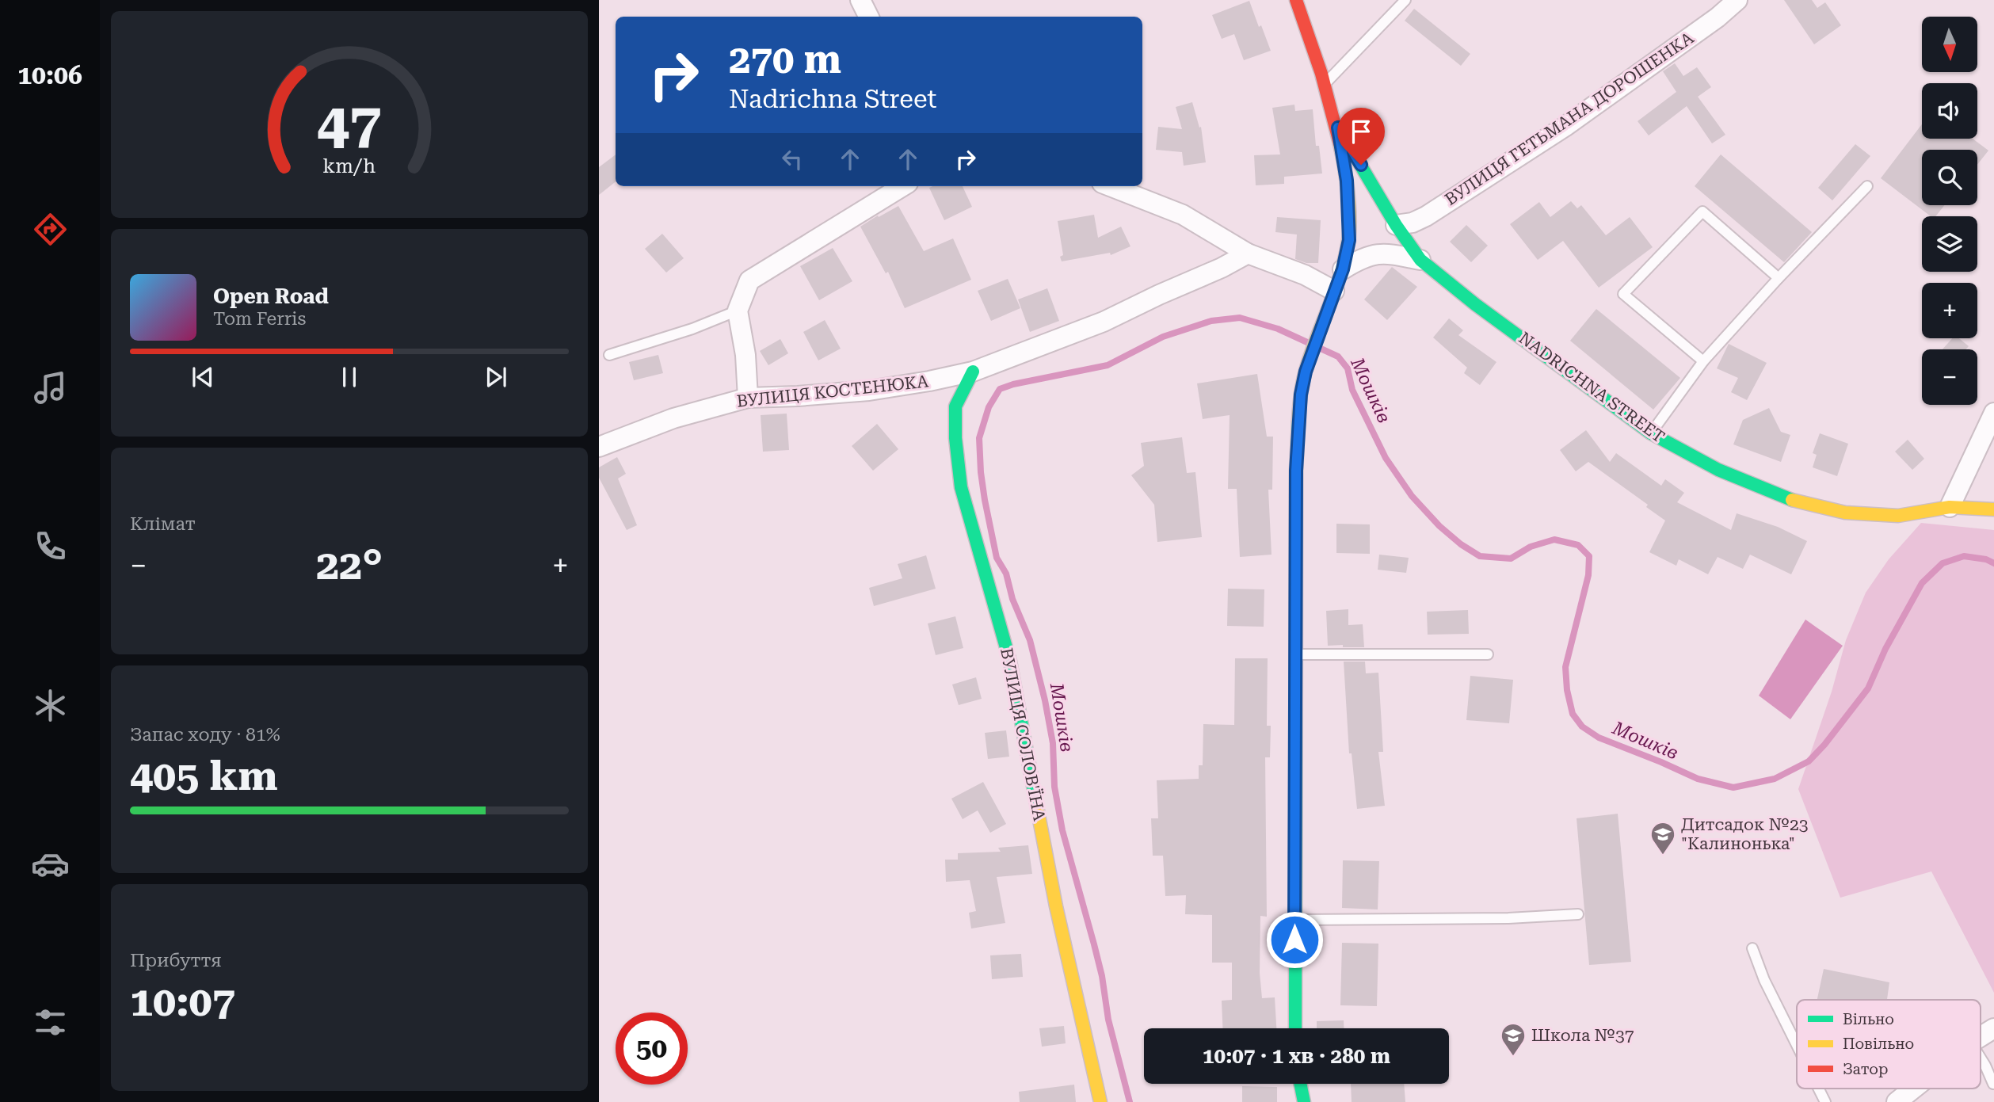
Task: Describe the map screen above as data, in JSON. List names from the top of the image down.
{
  "streets": {
    "street": [
      "ВУЛИЦЯ ГЕТЬМАНА ДОРОШЕНКА",
      "NADRICHNA STREET",
      "ВУЛИЦЯ КОСТЕНЮКА",
      "ВУЛИЦЯ СОЛОВ'ЇНА"
    ]
  },
  "crossings": [
    ["ВУЛИЦЯ ГЕТЬМАНА ДОРОШЕНКА", "NADRICHNA STREET"],
    ["ВУЛИЦЯ КОСТЕНЮКА", "ВУЛИЦЯ СОЛОВ'ЇНА"]
  ],
  "water": ["Мошків"],
  "places": {
    "school or university": ["Дитсадок №23 \"Калинонька\"", "Школа №37"]
  },
  "legend": ["Вільно", "Повільно", "Затор"],
  "north": "bottom",
  "page": {
    "tabs": "10:06",
    "map_buttons": ["+", "−"],
    "turn": ["270 m", "Nadrichna Street"],
    "song": ["Open Road", "Tom Ferris"],
    "tile": [
      "Клімат",
      ["Запас ходу · 81%", "405 km"],
      ["Прибуття", "10:07"]
    ],
    "heat": ["−", "22°", "+"],
    "limit": "50",
    "trip": "10:07 · 1 хв · 280 m",
    "gauge": ["47", "km/h"]
  }
}
